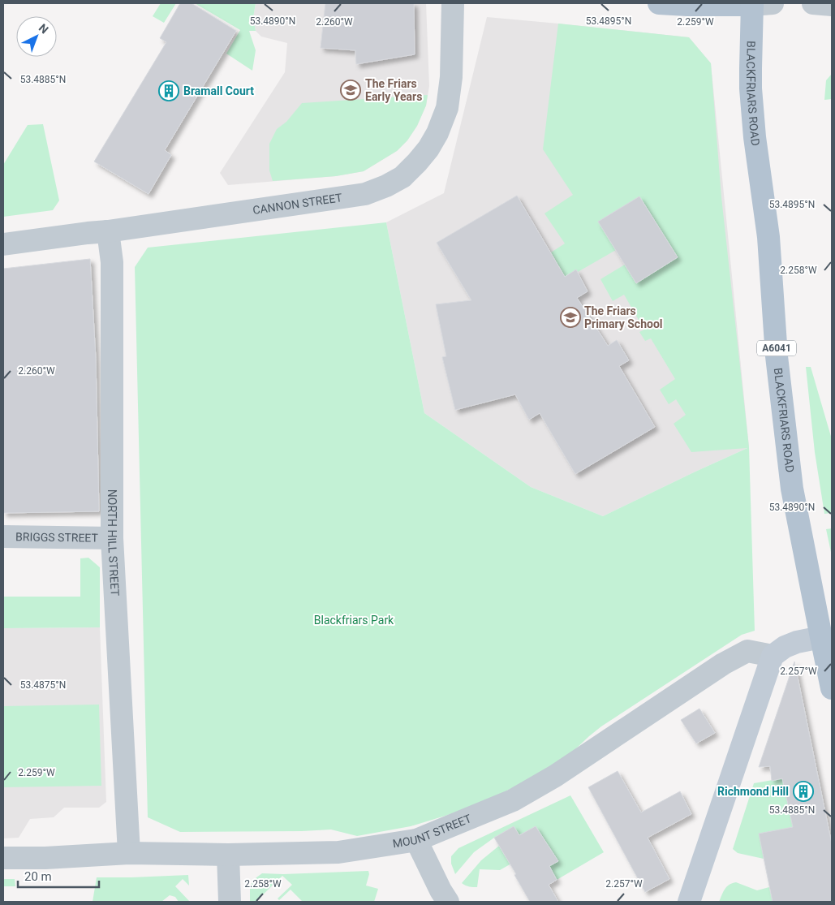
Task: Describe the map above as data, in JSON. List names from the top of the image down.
{
  "streets": {
    "main road": ["BLACKFRIARS ROAD", "A6041"],
    "street": [
      "CANNON STREET",
      "BRIGGS STREET",
      "NORTH HILL STREET",
      "MOUNT STREET"
    ]
  },
  "crossings": [
    ["CANNON STREET", "NORTH HILL STREET"],
    ["BRIGGS STREET", "NORTH HILL STREET"],
    ["NORTH HILL STREET", "MOUNT STREET"]
  ],
  "parks": ["Blackfriars Park"],
  "places": {
    "school or university": ["The Friars Early Years", "The Friars Primary School"],
    "building": ["Bramall Court", "Richmond Hill"]
  },
  "scale_bar": "20 m",
  "north": "top right",
  "coordinates": [
    "53.4890°N",
    "53.4895°N",
    "2.260°W",
    "2.259°W",
    "53.4885°N",
    "2.258°W",
    "2.257°W",
    "53.4875°N"
  ]
}
